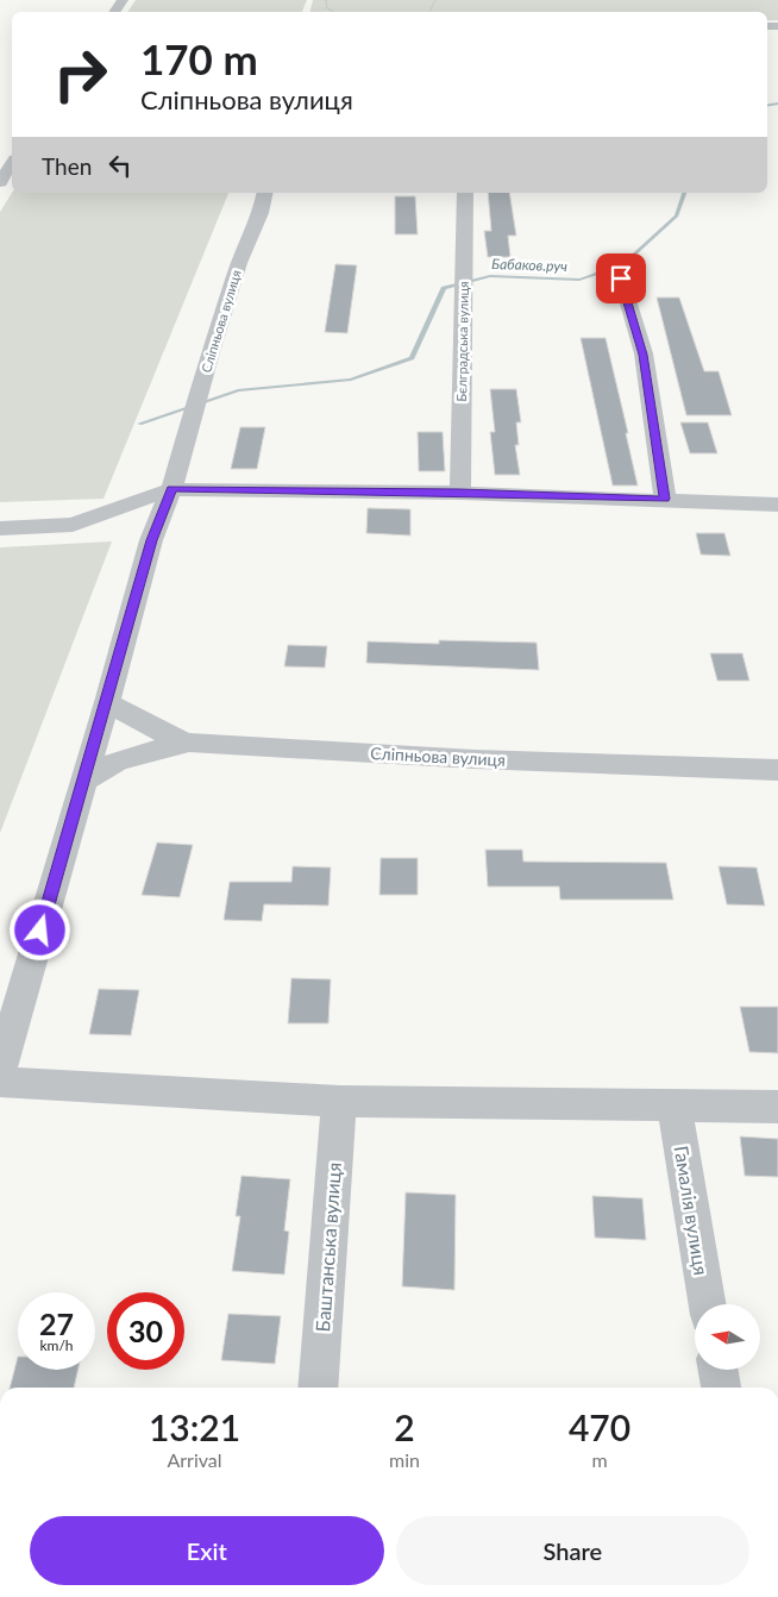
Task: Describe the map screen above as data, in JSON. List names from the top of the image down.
{
  "streets": {
    "street": [
      "Сліпньова вулиця",
      "Бєлградська вулиця",
      "Гамалія вулиця",
      "Баштанська вулиця"
    ]
  },
  "water": ["Бабаков.руч"],
  "north": "left",
  "page": {
    "turn": ["170 m", "Сліпньова вулиця"],
    "then": "Then",
    "speed": "27 km/h",
    "limit": "30",
    "eta": [
      "13:21",
      "Arrival",
      "2",
      "min",
      "470",
      "m"
    ],
    "buttons": ["Exit", "Share"]
  }
}
